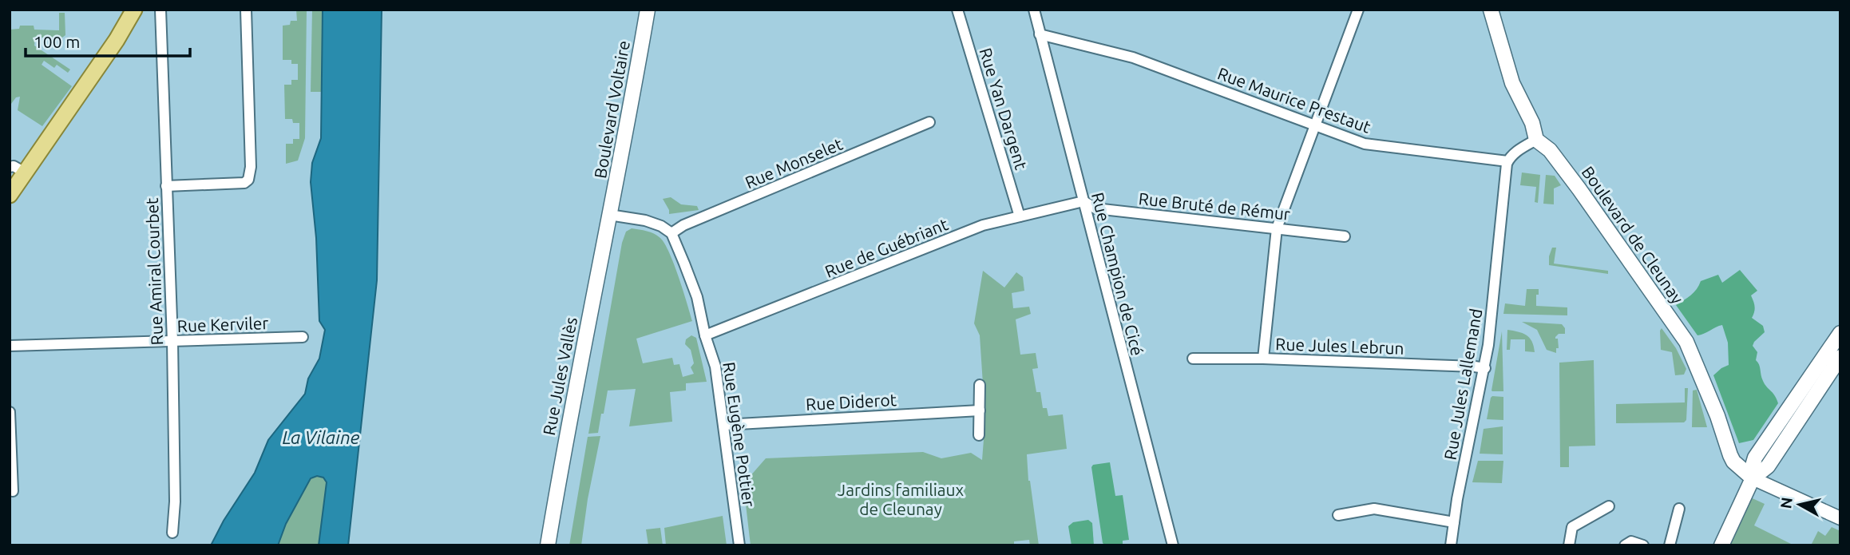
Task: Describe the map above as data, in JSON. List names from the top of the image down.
{
  "streets": {
    "main road": ["Boulevard Voltaire", "Boulevard de Cleunay", "Rue Jules Vallès"],
    "street": [
      "Rue Maurice Prestaut",
      "Rue Yan Dargent",
      "Rue Monselet",
      "Rue Bruté de Rémur",
      "Rue de Guébriant",
      "Rue Amiral Courbet",
      "Rue Champion de Cicé",
      "Rue Kerviler",
      "Rue Jules Lebrun",
      "Rue Jules Lallemand",
      "Rue Diderot",
      "Rue Eugène Pottier"
    ]
  },
  "crossings": [
    ["Rue Maurice Prestaut", "Rue Champion de Cicé"],
    ["Rue Maurice Prestaut", "Rue Jules Lallemand"],
    ["Rue Yan Dargent", "Rue de Guébriant"],
    ["Boulevard Voltaire", "Rue Jules Vallès"],
    ["Rue Monselet", "Rue Eugène Pottier"],
    ["Rue Bruté de Rémur", "Rue de Guébriant"],
    ["Rue Bruté de Rémur", "Rue Champion de Cicé"],
    ["Rue de Guébriant", "Rue Champion de Cicé"],
    ["Rue de Guébriant", "Rue Eugène Pottier"],
    ["Rue Amiral Courbet", "Rue Kerviler"],
    ["Rue Jules Lebrun", "Rue Jules Lallemand"],
    ["Rue Diderot", "Rue Eugène Pottier"]
  ],
  "water": ["La Vilaine"],
  "parks": ["Jardins familiaux de Cleunay"],
  "scale_bar": "100 m",
  "north": "left"
}
